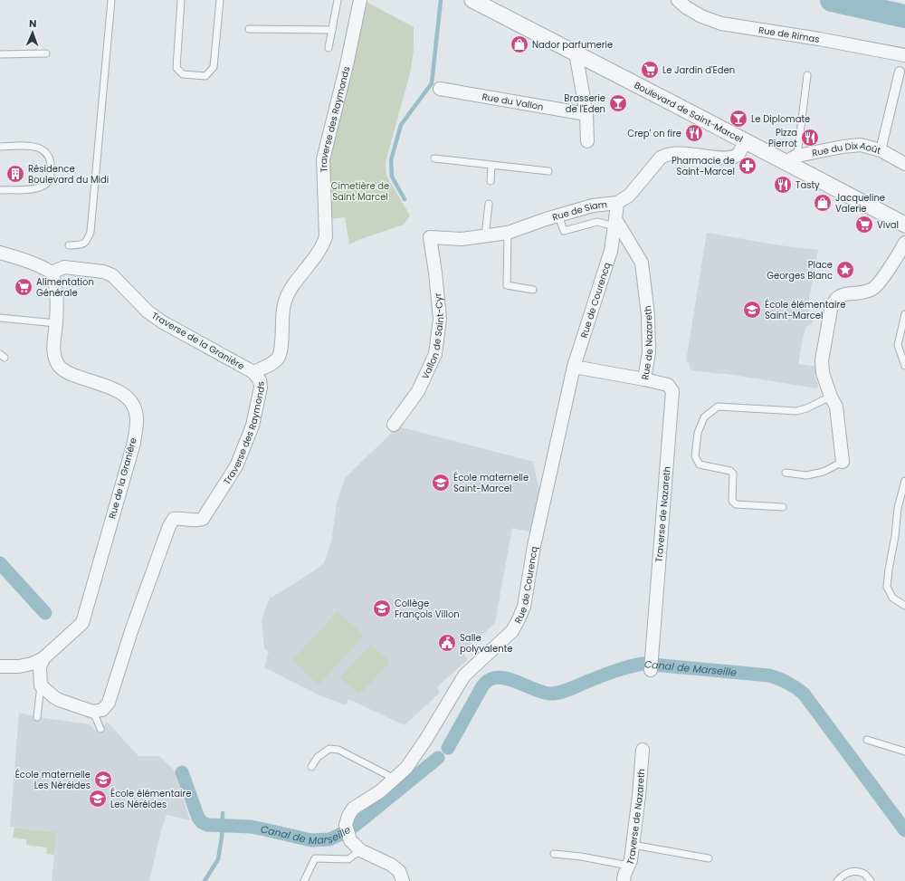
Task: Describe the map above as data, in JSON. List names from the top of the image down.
{
  "streets": {
    "street": [
      "Rue de Rimas",
      "Rue du Vallon",
      "Boulevard de Saint-Marcel",
      "Traverse des Raymonds",
      "Rue du Dix Août",
      "Rue de Siam",
      "Rue de Courencq",
      "Vallon de Saint-Cyr",
      "Rue de Nazareth",
      "Traverse de la Granière",
      "Rue de la Granière",
      "Traverse de Nazareth"
    ]
  },
  "crossings": [
    ["Boulevard de Saint-Marcel", "Rue du Dix Août"],
    ["Boulevard de Saint-Marcel", "Rue de Siam"],
    ["Traverse des Raymonds", "Traverse de la Granière"],
    ["Rue de Siam", "Rue de Courencq"],
    ["Rue de Siam", "Vallon de Saint-Cyr"],
    ["Rue de Courencq", "Rue de Nazareth"],
    ["Rue de Nazareth", "Traverse de Nazareth"],
    ["Traverse de la Granière", "Rue de la Granière"]
  ],
  "water": ["Canal de Marseille"],
  "parks": ["Cimetière de Saint Marcel"],
  "places": {
    "shop": ["Nador parfumerie", "Jacqueline Valerie"],
    "supermarket": ["Le Jardin d'Eden", "Vival", "Alimentation Générale"],
    "bar": ["Brasserie de l'Eden", "Le Diplomate"],
    "restaurant": ["Crep' on fire", "Pizza Pierrot", "Tasty"],
    "pharmacy": ["Pharmacie de Saint-Marcel"],
    "building": ["Résidence Boulevard du Midi"],
    "place": ["Place Georges Blanc"],
    "school or university": [
      "École élémentaire Saint-Marcel",
      "École maternelle Saint-Marcel",
      "Collège François Villon",
      "École maternelle Les Néréides",
      "École élémentaire Les Néréides"
    ],
    "public building": ["Salle polyvalente"]
  },
  "north": "top"
}
